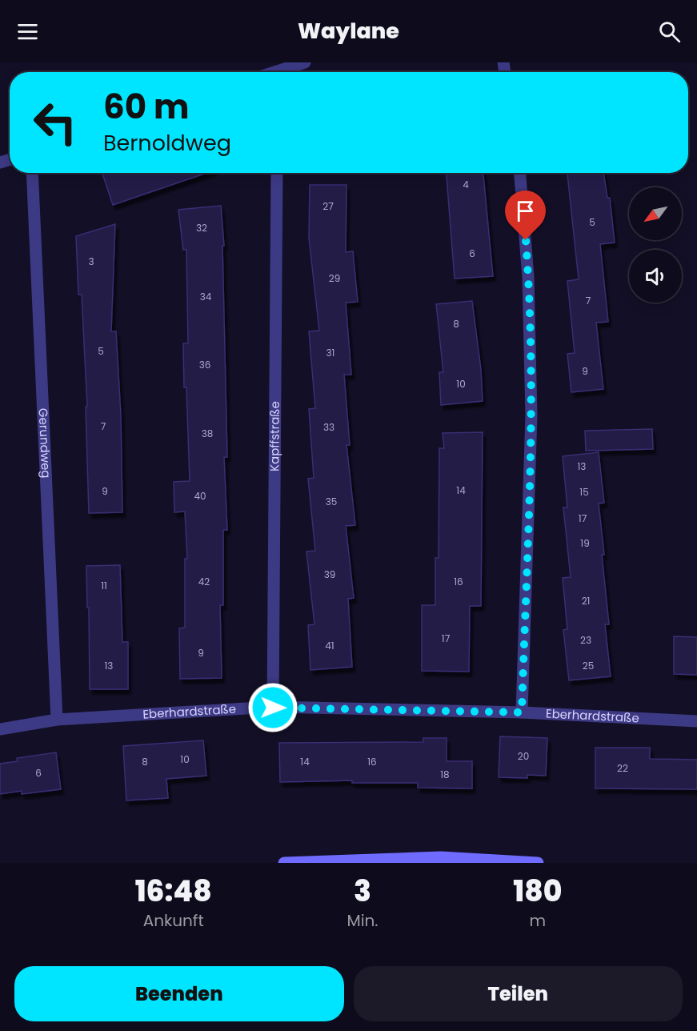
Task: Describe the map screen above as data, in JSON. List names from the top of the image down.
{
  "streets": {
    "street": ["Kapffstraße", "Gerundweg", "Eberhardstraße"]
  },
  "crossings": [
    ["Kapffstraße", "Eberhardstraße"],
    ["Gerundweg", "Eberhardstraße"]
  ],
  "house_numbers": [
    "4",
    "27",
    "5",
    "32",
    "6",
    "3",
    "29",
    "34",
    "7",
    "8",
    "5",
    "31",
    "36",
    "9",
    "10",
    "7",
    "33",
    "38",
    "13",
    "14",
    "9",
    "15",
    "40",
    "35",
    "17",
    "19",
    "39",
    "42",
    "16",
    "11",
    "21",
    "17",
    "23",
    "41",
    "9",
    "13",
    "25",
    "20",
    "10",
    "8",
    "14",
    "16",
    "22",
    "6",
    "18"
  ],
  "north": "bottom left",
  "page": {
    "header": "Waylane",
    "turn": ["60 m", "Bernoldweg"],
    "eta": [
      "16:48",
      "Ankunft",
      "3",
      "Min.",
      "180",
      "m"
    ],
    "buttons": ["Beenden", "Teilen"]
  }
}
